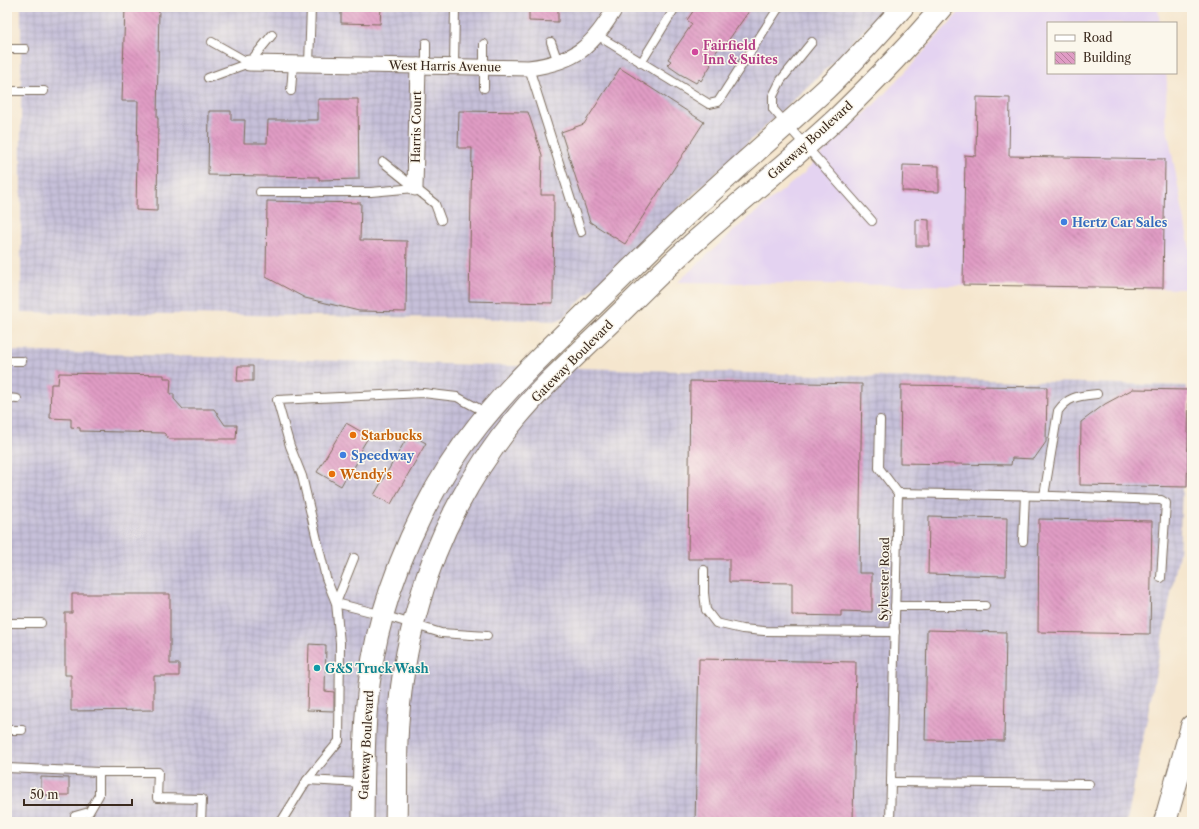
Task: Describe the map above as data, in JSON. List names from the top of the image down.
{
  "streets": {
    "main road": ["Gateway Boulevard"],
    "street": ["West Harris Avenue", "Harris Court"],
    "lane": ["Sylvester Road"]
  },
  "crossings": [
    ["West Harris Avenue", "Harris Court"]
  ],
  "places": [
    "Fairfield Inn & Suites",
    "Hertz Car Sales",
    "Starbucks",
    "Speedway",
    "Wendy's",
    "G&S Truck Wash"
  ],
  "legend": ["Road", "Building"],
  "scale_bar": "50 m"
}
